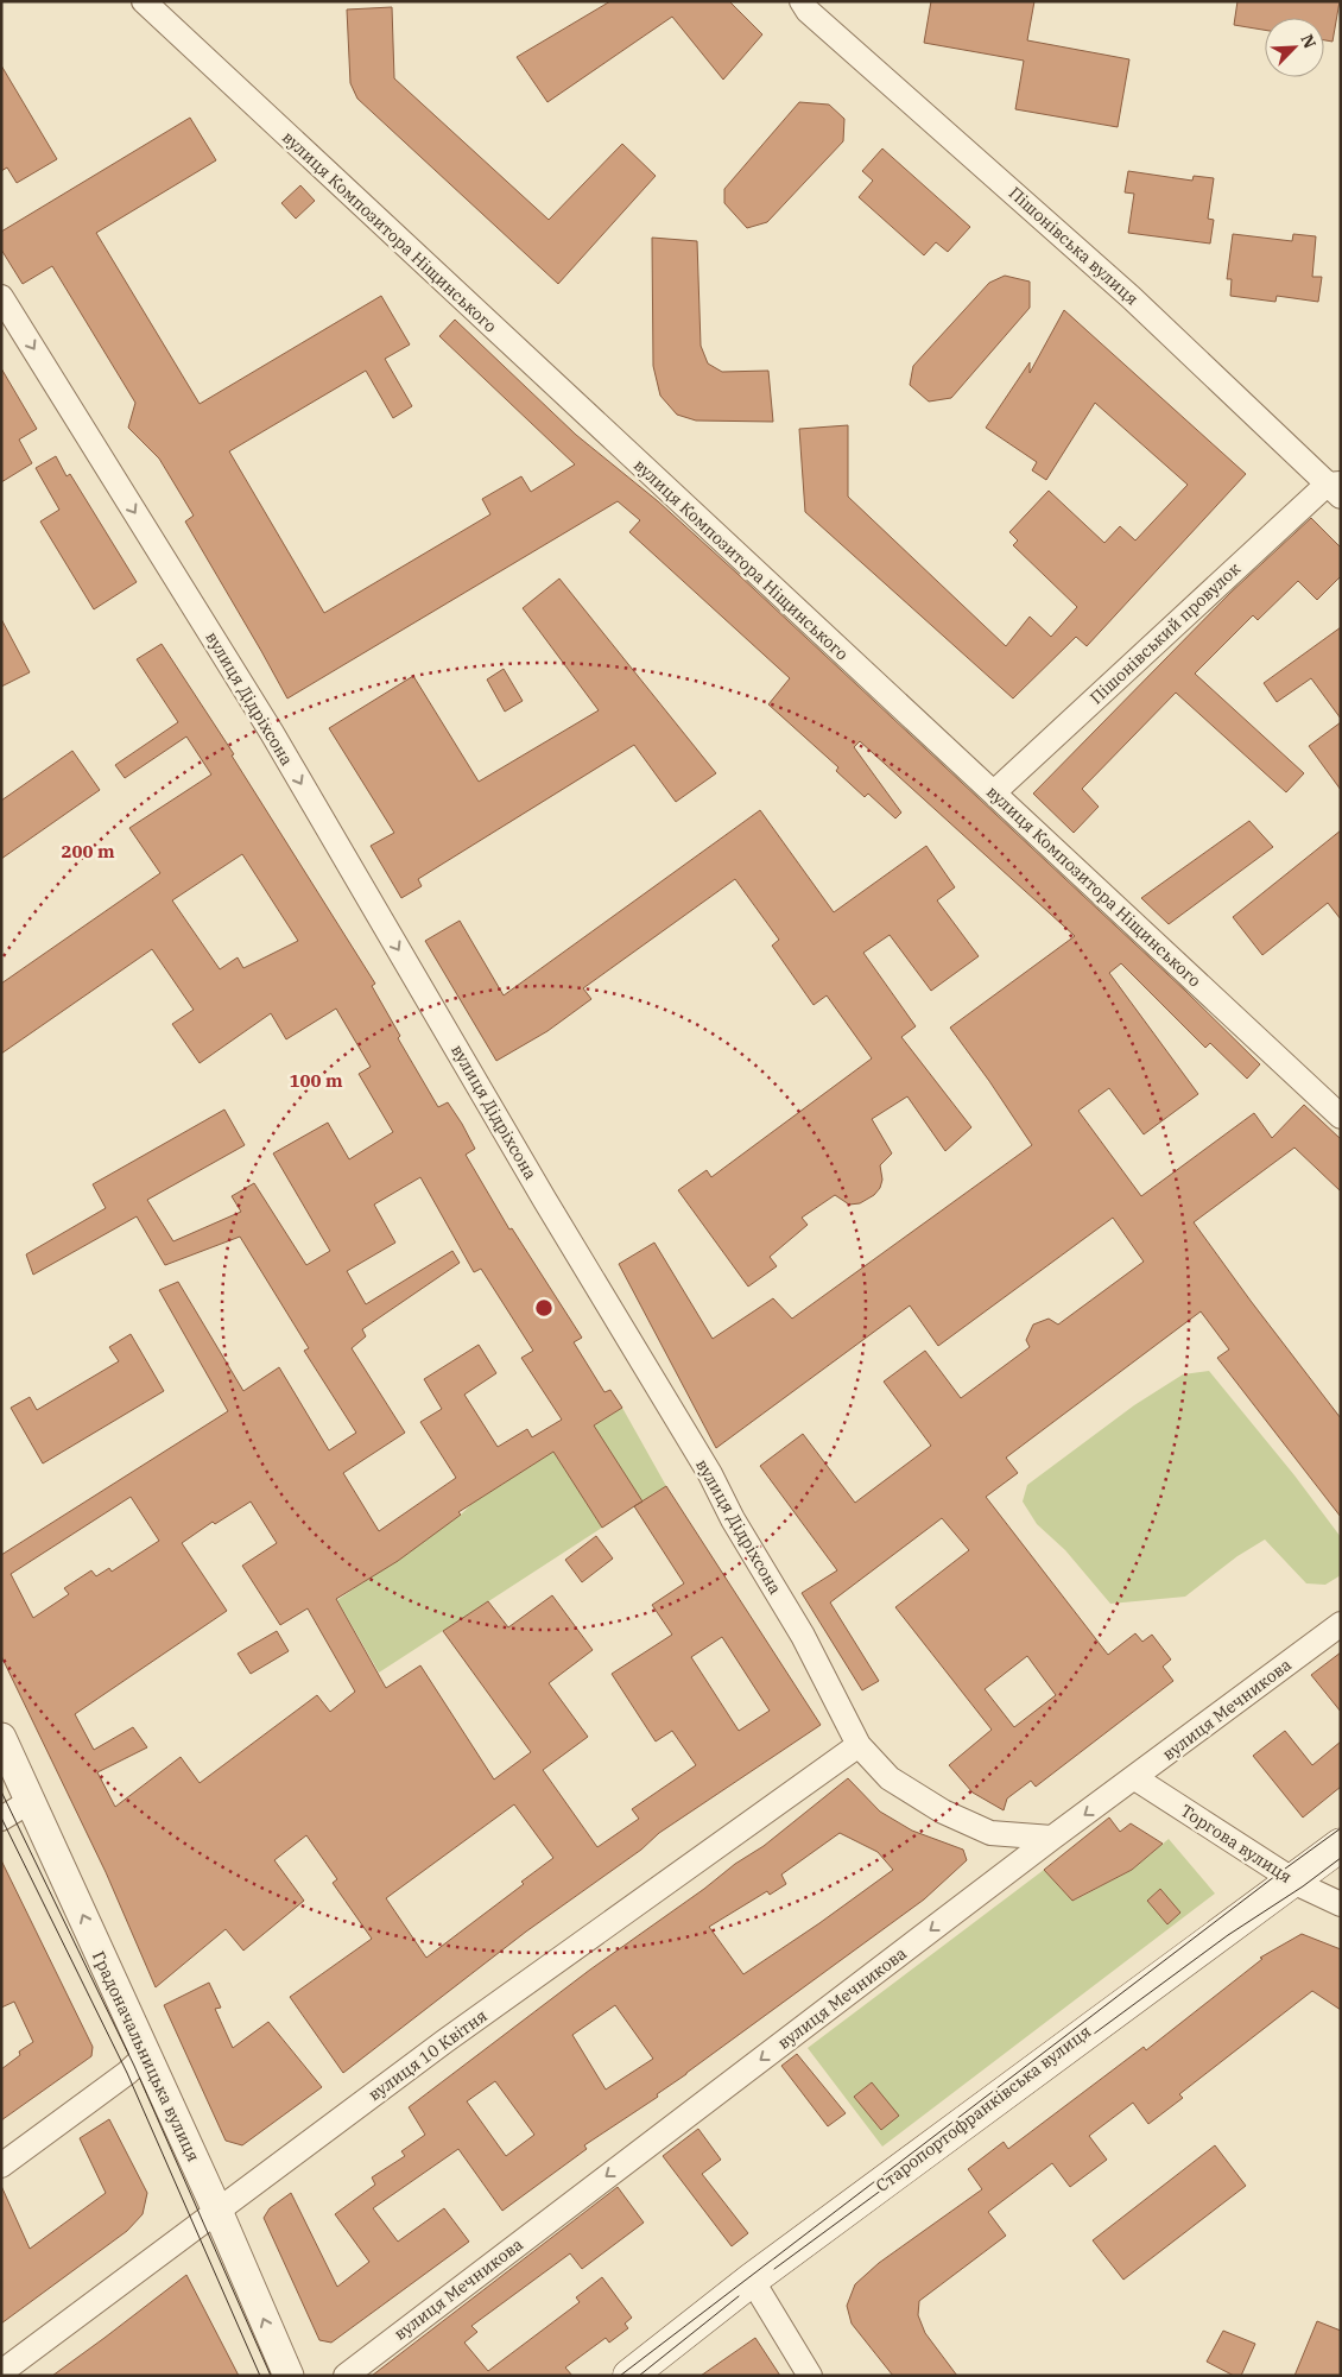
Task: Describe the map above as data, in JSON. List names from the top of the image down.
{
  "streets": {
    "main road": ["Старопортофранківська вулиця"],
    "street": [
      "вулиця Композитора Ніщинського",
      "Пішонівська вулиця",
      "Пішонівський провулок",
      "вулиця Дідріхсона",
      "вулиця Мечникова",
      "Торгова вулиця",
      "вулиця 10 Квітня",
      "Градоначальницька вулиця"
    ]
  },
  "crossings": [
    ["вулиця Композитора Ніщинського", "Пішонівський провулок"],
    ["Пішонівська вулиця", "Пішонівський провулок"],
    ["вулиця Дідріхсона", "вулиця Мечникова"],
    ["вулиця Дідріхсона", "вулиця 10 Квітня"],
    ["вулиця Мечникова", "Торгова вулиця"],
    ["Торгова вулиця", "Старопортофранківська вулиця"],
    ["вулиця 10 Квітня", "Градоначальницька вулиця"]
  ],
  "one_way": ["вулиця Дідріхсона", "вулиця Мечникова", "Градоначальницька вулиця"],
  "north": "top right",
  "rings": ["200 m", "100 m"]
}
